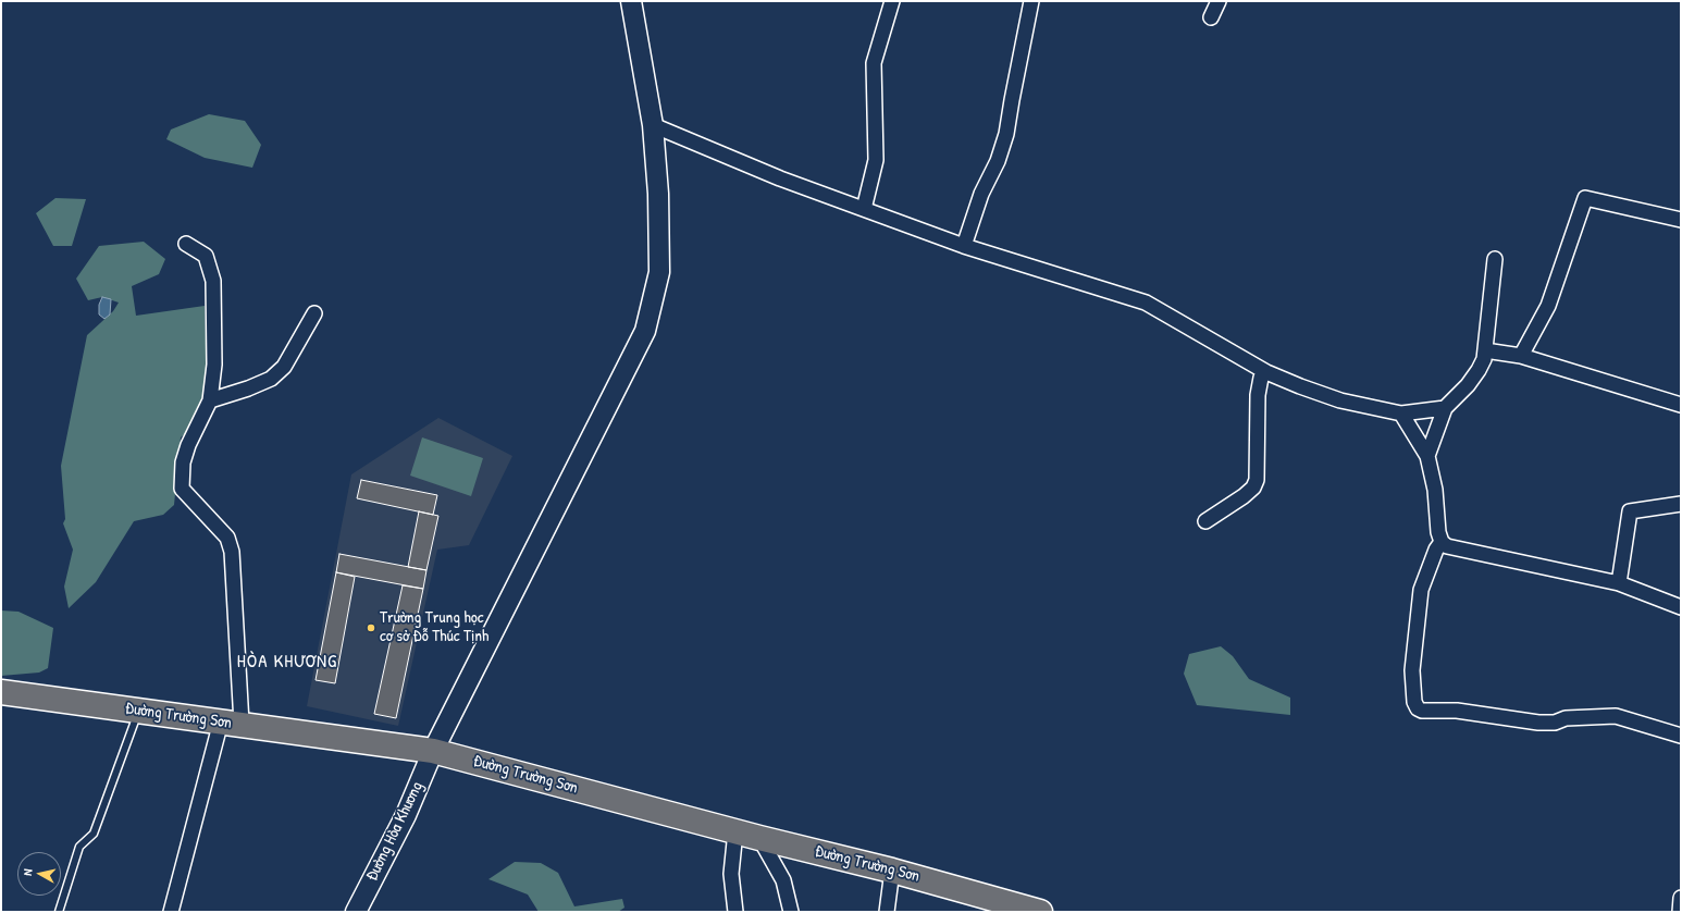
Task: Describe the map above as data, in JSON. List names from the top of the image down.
{
  "streets": {
    "highway": ["Đường Trường Sơn"],
    "street": ["Đường Hòa Khương"]
  },
  "crossings": [
    ["Đường Trường Sơn", "Đường Hòa Khương"]
  ],
  "districts": ["HÒA KHƯƠNG"],
  "places": ["Trường Trung học cơ sở Đỗ Thúc Tịnh"],
  "north": "left"
}
